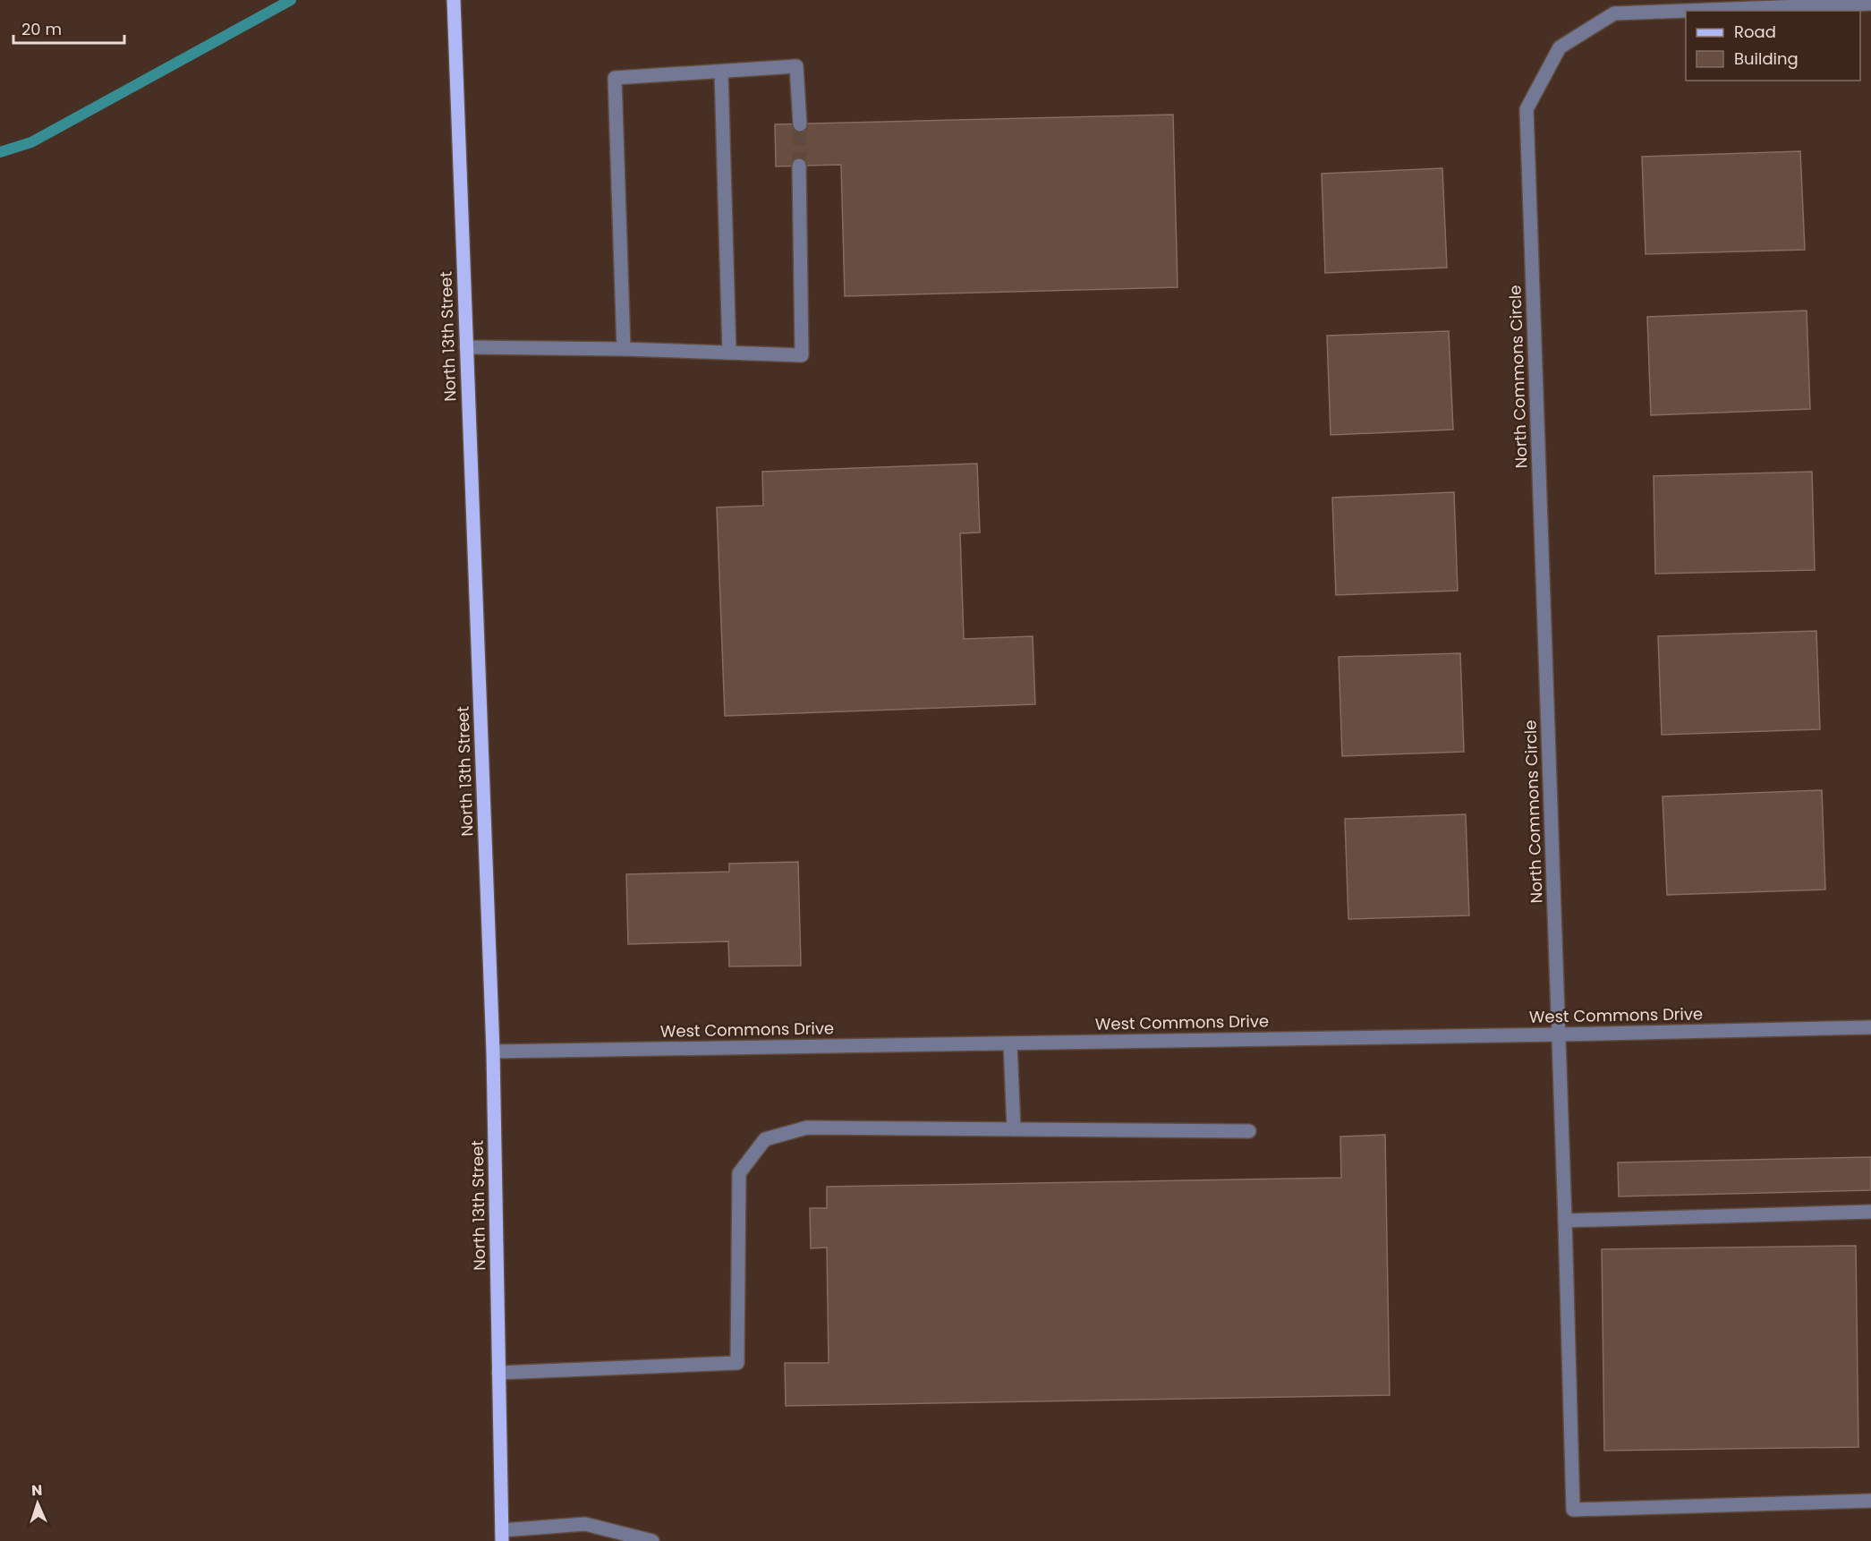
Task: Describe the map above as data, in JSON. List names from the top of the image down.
{
  "streets": {
    "main road": ["North 13th Street"],
    "street": ["North Commons Circle", "West Commons Drive"]
  },
  "crossings": [
    ["North 13th Street", "West Commons Drive"],
    ["North Commons Circle", "West Commons Drive"]
  ],
  "legend": ["Road", "Building"],
  "scale_bar": "20 m",
  "north": "top"
}
